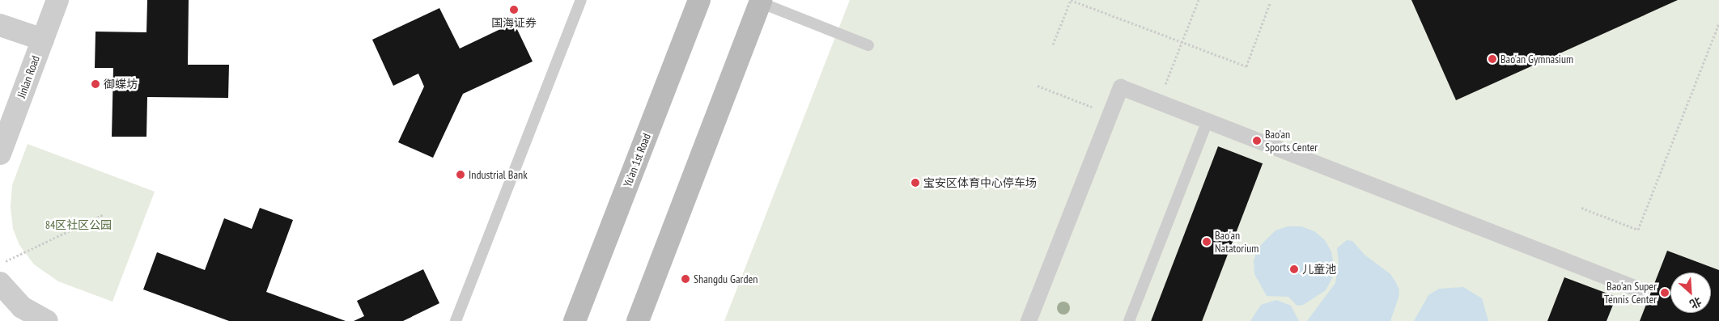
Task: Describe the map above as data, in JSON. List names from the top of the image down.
{
  "streets": {
    "main road": ["Yu’an 1st Road"],
    "street": ["Jinlan Road"]
  },
  "parks": ["84区社区公园"],
  "places": [
    "国海证券",
    "Bao'an Gymnasium",
    "御蝶坊",
    "Bao'an Sports Center",
    "Industrial Bank",
    "宝安区体育中心停车场",
    "Bao'an Natatorium",
    "儿童池",
    "Shangdu Garden",
    "Bao'an Super Tennis Center"
  ],
  "north": "bottom right"
}
